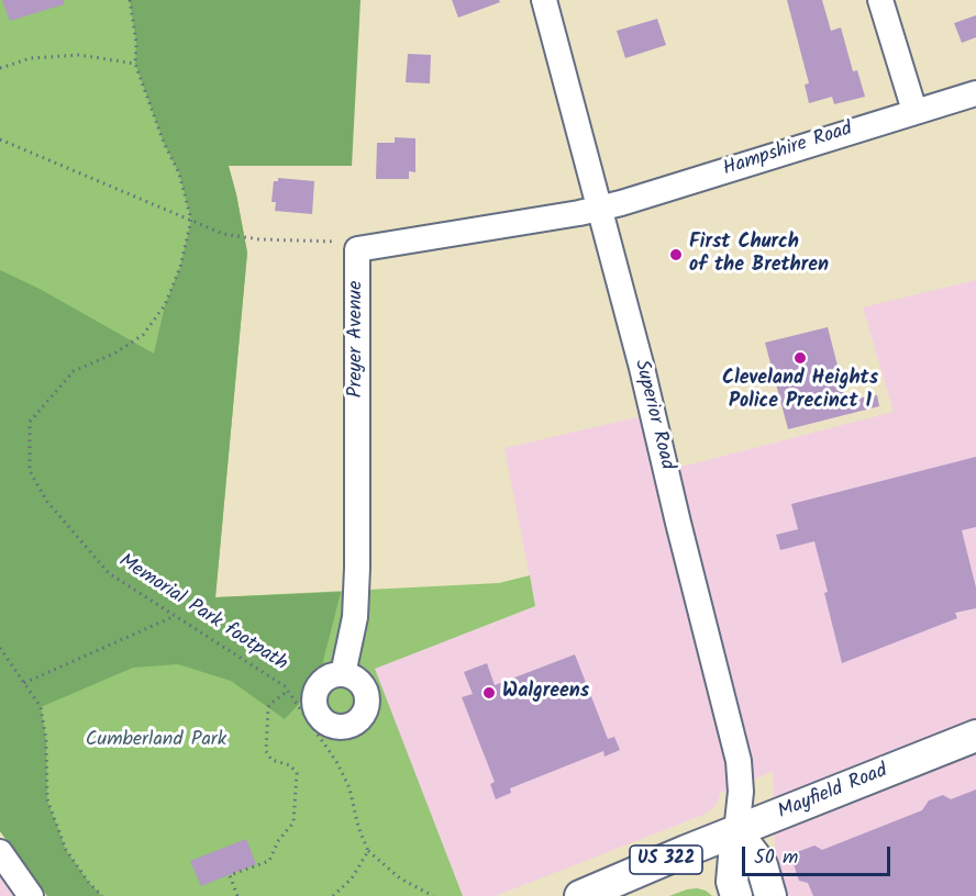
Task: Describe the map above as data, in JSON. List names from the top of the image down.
{
  "streets": {
    "main road": ["Superior Road", "Mayfield Road", "US 322"],
    "street": ["Hampshire Road", "Preyer Avenue"],
    "path": ["Memorial Park footpath"]
  },
  "crossings": [
    ["Hampshire Road", "Preyer Avenue"],
    ["Hampshire Road", "Superior Road"],
    ["Preyer Avenue", "Superior Road"],
    ["Superior Road", "Mayfield Road"]
  ],
  "parks": ["Cumberland Park"],
  "places": ["First Church of the Brethren", "Cleveland Heights Police Precinct 1", "Walgreens"],
  "scale_bar": "50 m"
}
